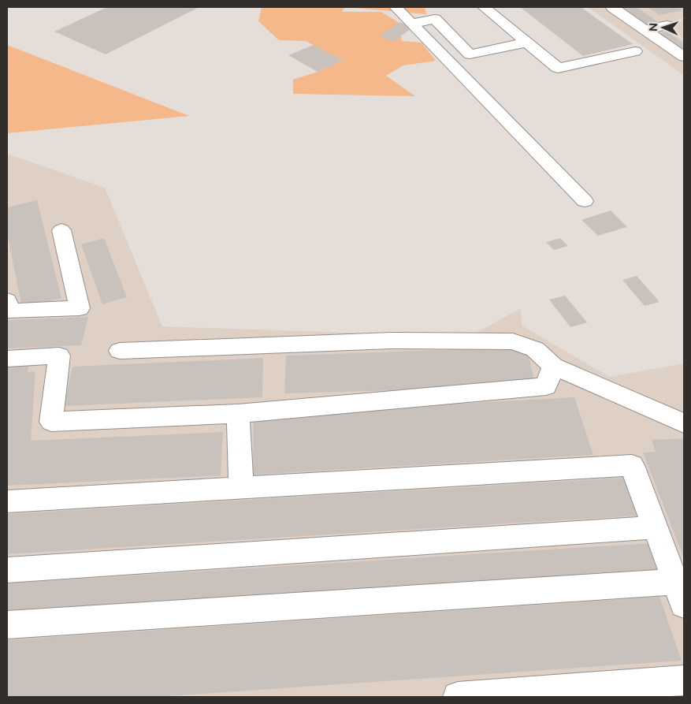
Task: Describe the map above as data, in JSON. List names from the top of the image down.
{
  "north": "left"
}
